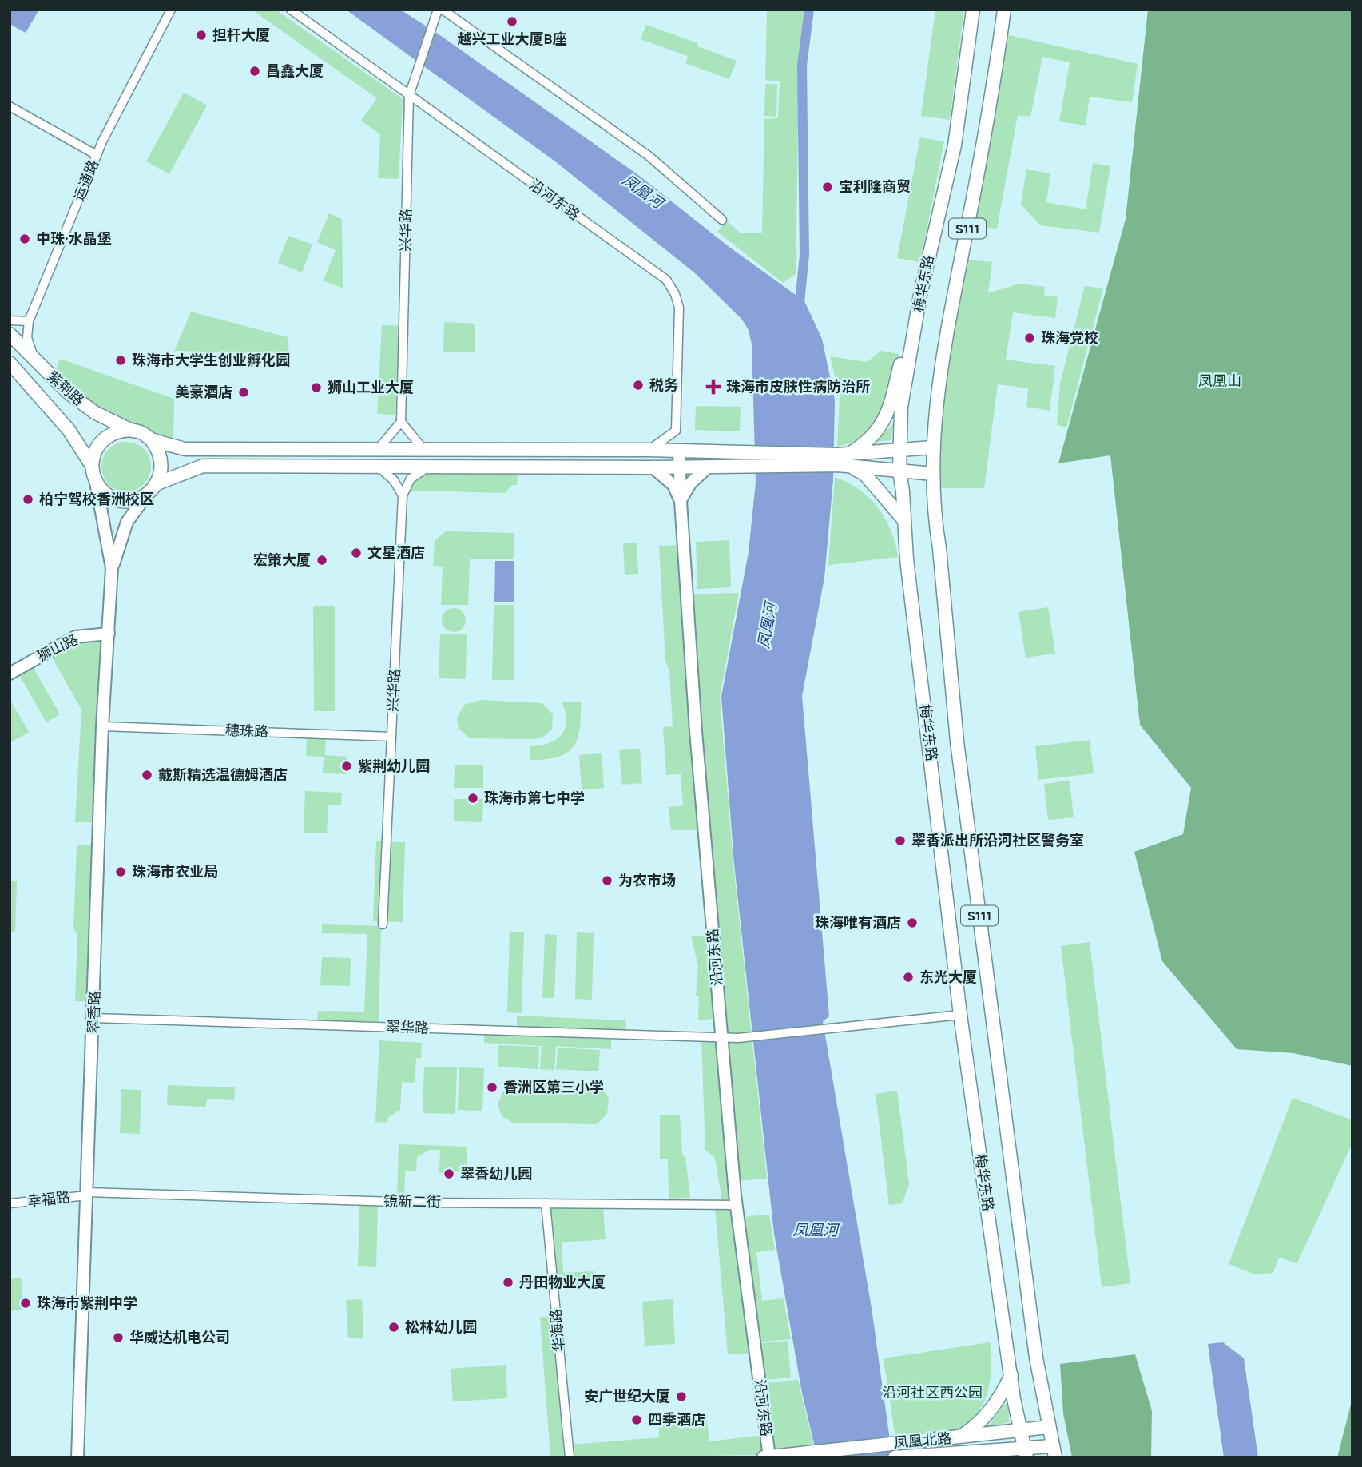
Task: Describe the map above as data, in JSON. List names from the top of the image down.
{
  "streets": {
    "main road": [
      "S111",
      "梅华东路",
      "紫荆路",
      "凤凰北路"
    ],
    "street": [
      "运通路",
      "沿河东路",
      "兴华路",
      "狮山路",
      "穗珠路",
      "翠香路",
      "翠华路",
      "幸福路",
      "镜新二街",
      "华海路"
    ]
  },
  "crossings": [
    ["运通路", "紫荆路"],
    ["沿河东路", "兴华路"],
    ["沿河东路", "翠华路"],
    ["沿河东路", "镜新二街"],
    ["沿河东路", "凤凰北路"],
    ["兴华路", "穗珠路"],
    ["梅华东路", "翠华路"],
    ["梅华东路", "凤凰北路"],
    ["狮山路", "翠香路"],
    ["穗珠路", "翠香路"],
    ["翠香路", "翠华路"],
    ["翠香路", "幸福路"],
    ["翠香路", "镜新二街"],
    ["幸福路", "镜新二街"],
    ["镜新二街", "华海路"]
  ],
  "water": ["凤凰河"],
  "parks": ["凤凰山", "沿河社区西公园"],
  "places": {
    "other": [
      "越兴工业大厦B座",
      "担杆大厦",
      "昌鑫大厦",
      "宝利隆商贸",
      "中珠·水晶堡",
      "珠海党校",
      "珠海市大学生创业孵化园",
      "税务",
      "狮山工业大厦",
      "美豪酒店",
      "柏宁驾校香洲校区",
      "文星酒店",
      "宏策大厦",
      "紫荆幼儿园",
      "戴斯精选温德姆酒店",
      "珠海市第七中学",
      "翠香派出所沿河社区警务室",
      "珠海市农业局",
      "为农市场",
      "珠海唯有酒店",
      "东光大厦",
      "香洲区第三小学",
      "翠香幼儿园",
      "丹田物业大厦",
      "珠海市紫荆中学",
      "松林幼儿园",
      "华威达机电公司",
      "安广世纪大厦",
      "四季酒店"
    ],
    "health": ["珠海市皮肤性病防治所"]
  }
}
